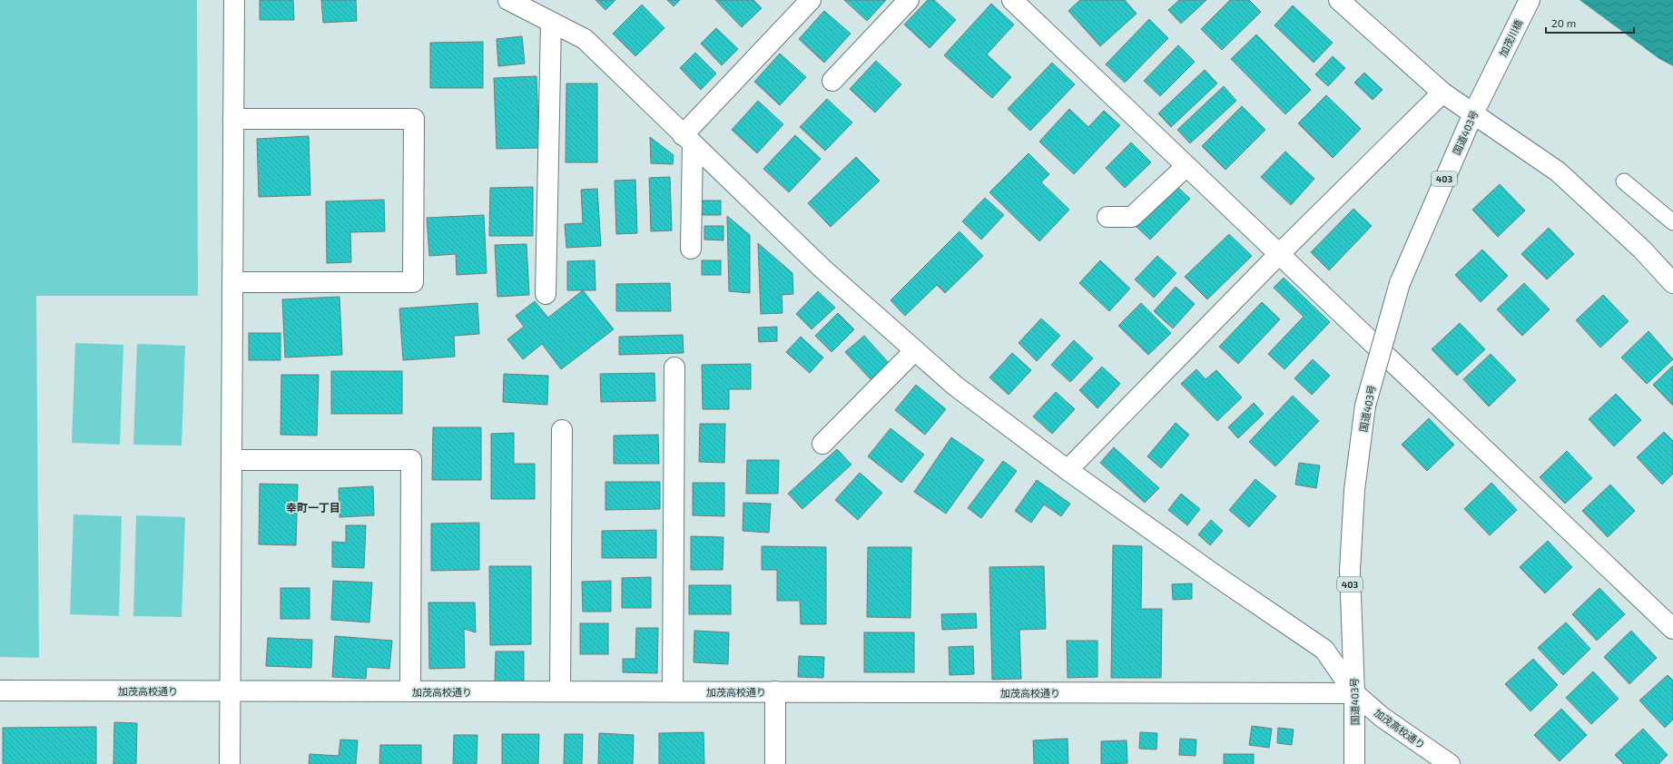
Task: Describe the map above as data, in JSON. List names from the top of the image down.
{
  "streets": {
    "main road": [
      "加茂川橋",
      "国道403号",
      "403",
      "加茂高校通り"
    ]
  },
  "crossings": [
    ["加茂川橋", "国道403号"],
    ["国道403号", "加茂高校通り"]
  ],
  "districts": ["幸町一丁目"],
  "scale_bar": "20 m"
}
